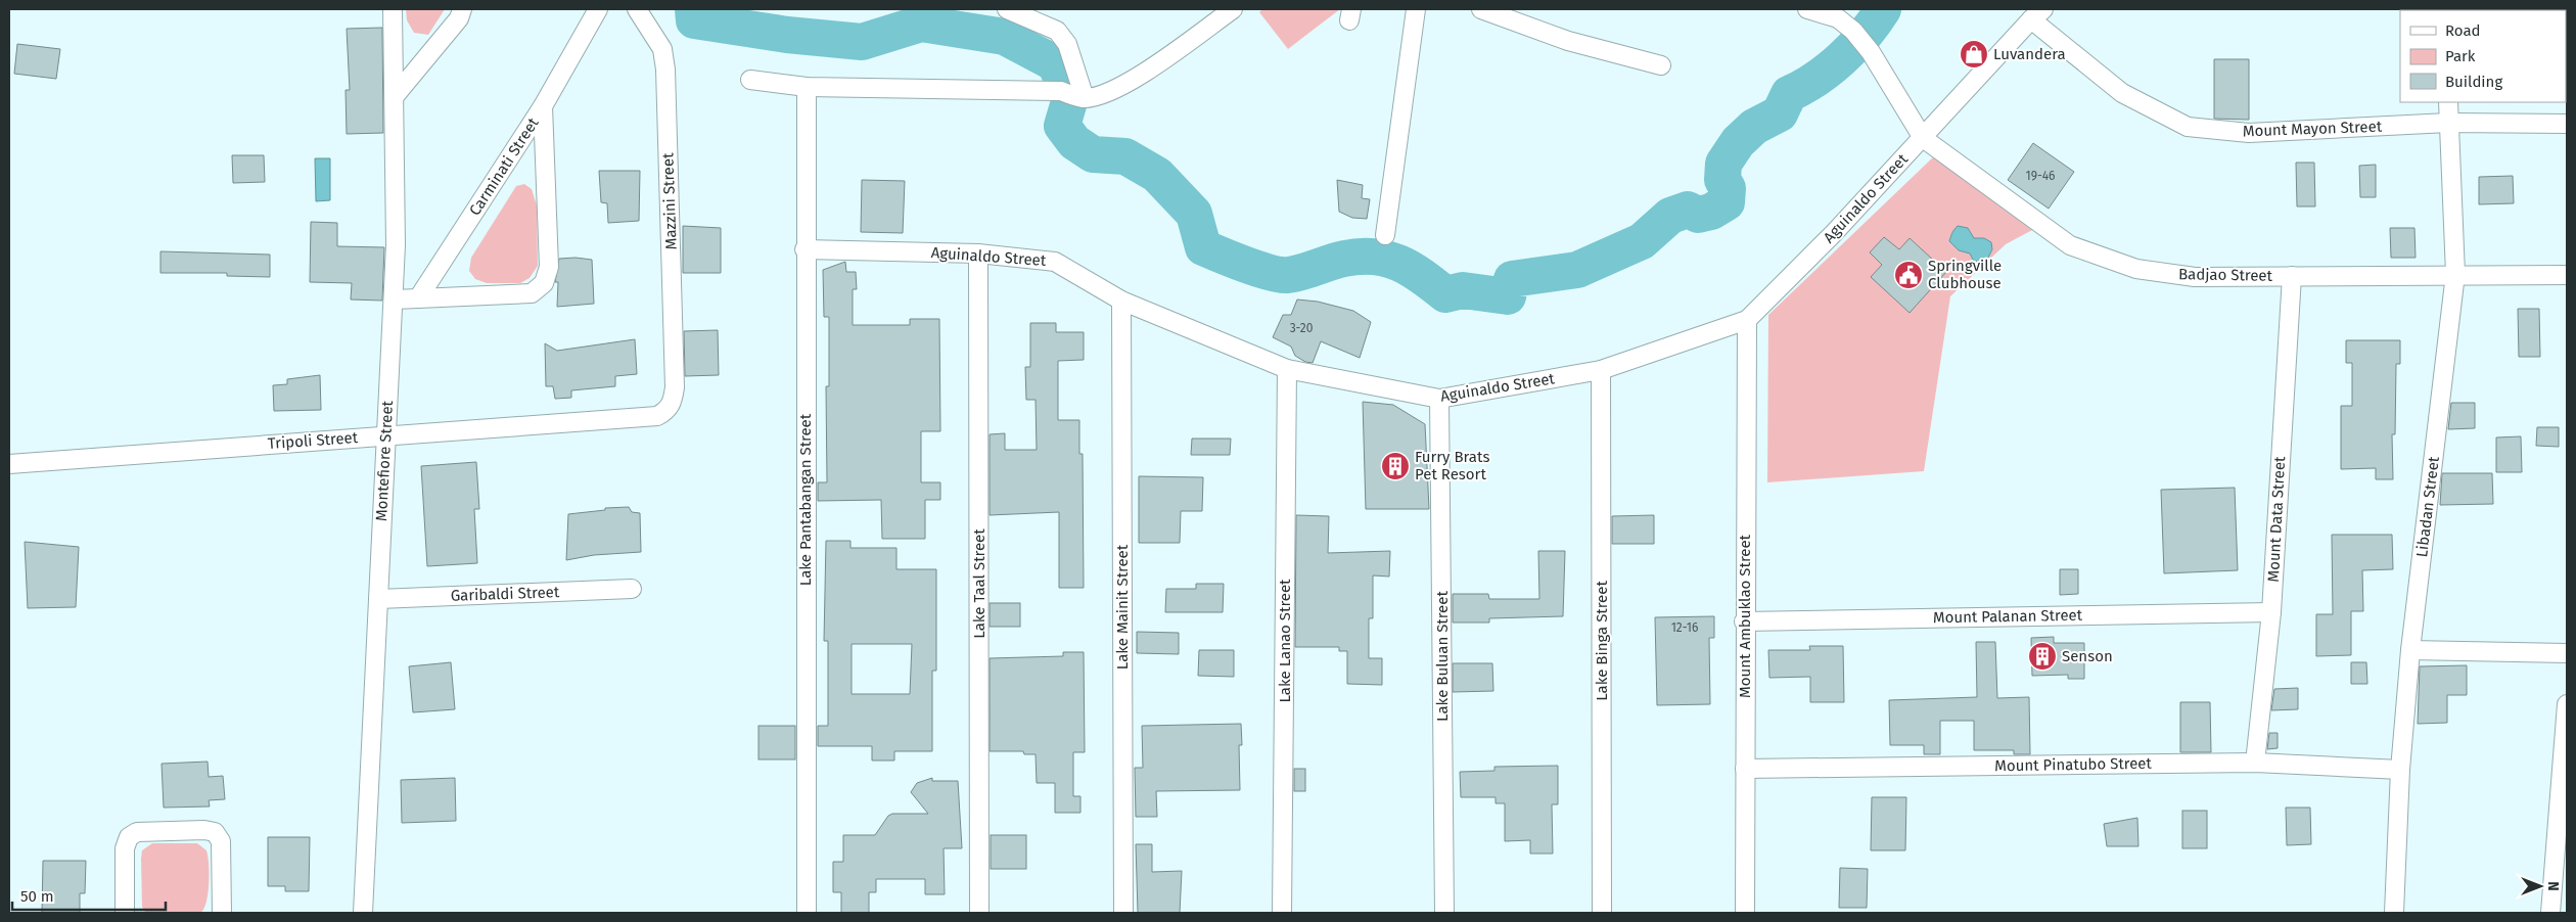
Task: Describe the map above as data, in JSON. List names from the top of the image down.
{
  "streets": {
    "street": [
      "Mount Mayon Street",
      "Carminati Street",
      "Aguinaldo Street",
      "Mazzini Street",
      "Badjao Street",
      "Tripoli Street",
      "Montefiore Street",
      "Lake Pantabangan Street",
      "Libadan Street",
      "Mount Data Street",
      "Lake Taal Street",
      "Garibaldi Street",
      "Lake Mainit Street",
      "Mount Ambuklao Street",
      "Mount Palanan Street",
      "Lake Lanao Street",
      "Lake Binga Street",
      "Lake Buluan Street",
      "Mount Pinatubo Street"
    ]
  },
  "crossings": [
    ["Mount Mayon Street", "Aguinaldo Street"],
    ["Mount Mayon Street", "Libadan Street"],
    ["Aguinaldo Street", "Badjao Street"],
    ["Aguinaldo Street", "Lake Pantabangan Street"],
    ["Aguinaldo Street", "Lake Taal Street"],
    ["Aguinaldo Street", "Lake Mainit Street"],
    ["Aguinaldo Street", "Mount Ambuklao Street"],
    ["Aguinaldo Street", "Lake Lanao Street"],
    ["Aguinaldo Street", "Lake Binga Street"],
    ["Aguinaldo Street", "Lake Buluan Street"],
    ["Mazzini Street", "Tripoli Street"],
    ["Badjao Street", "Libadan Street"],
    ["Badjao Street", "Mount Data Street"],
    ["Tripoli Street", "Montefiore Street"],
    ["Montefiore Street", "Garibaldi Street"],
    ["Libadan Street", "Mount Pinatubo Street"],
    ["Mount Data Street", "Mount Palanan Street"],
    ["Mount Data Street", "Mount Pinatubo Street"],
    ["Mount Ambuklao Street", "Mount Palanan Street"],
    ["Mount Ambuklao Street", "Mount Pinatubo Street"]
  ],
  "places": {
    "shop": ["Luvandera"],
    "public building": ["Springville Clubhouse"],
    "building": ["Furry Brats Pet Resort", "Senson"]
  },
  "house_numbers": ["19-46", "3-20", "12-16"],
  "legend": ["Road", "Park", "Building"],
  "scale_bar": "50 m",
  "north": "right"
}
